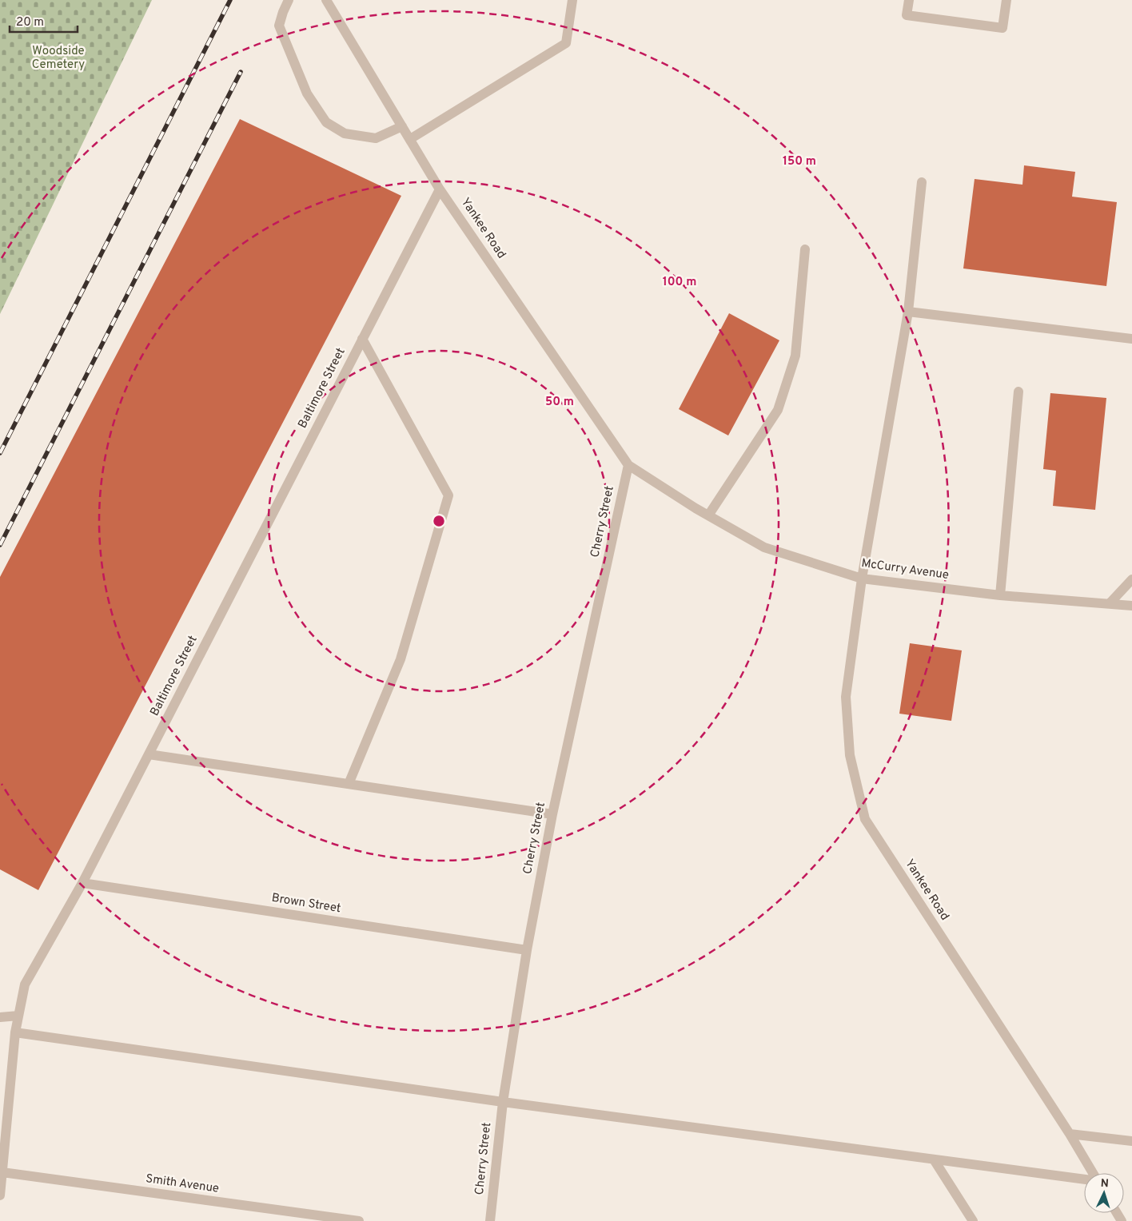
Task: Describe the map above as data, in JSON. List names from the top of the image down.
{
  "streets": {
    "street": [
      "Yankee Road",
      "Baltimore Street",
      "Cherry Street",
      "McCurry Avenue",
      "Brown Street",
      "Smith Avenue"
    ]
  },
  "crossings": [
    ["Yankee Road", "Baltimore Street"],
    ["Yankee Road", "Cherry Street"],
    ["Yankee Road", "McCurry Avenue"],
    ["Baltimore Street", "Brown Street"],
    ["Baltimore Street", "Smith Avenue"],
    ["Cherry Street", "McCurry Avenue"],
    ["Cherry Street", "Brown Street"]
  ],
  "parks": ["Woodside Cemetery"],
  "scale_bar": "20 m",
  "north": "top",
  "rings": ["150 m", "100 m", "50 m"]
}
